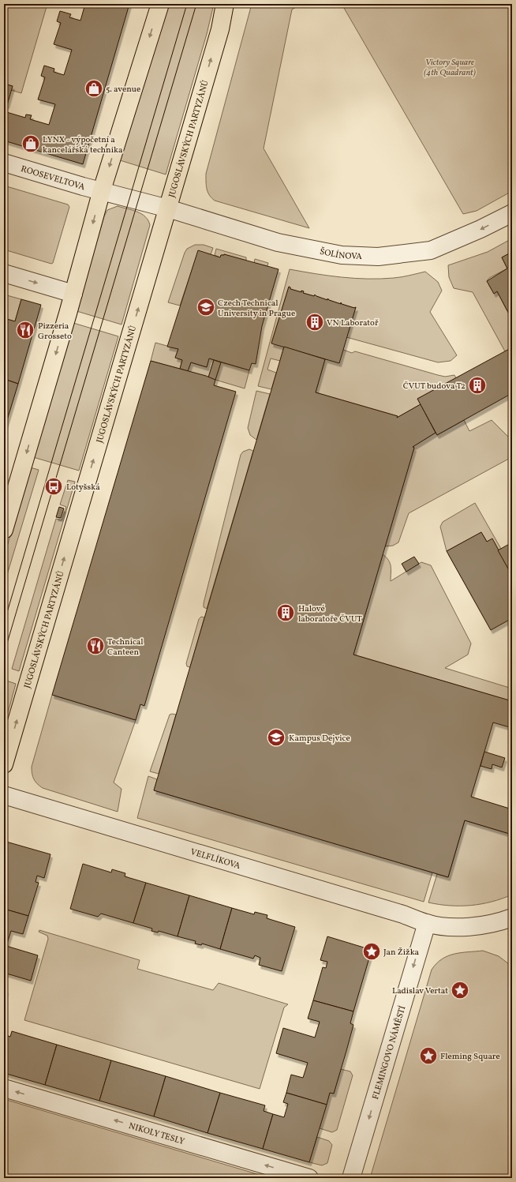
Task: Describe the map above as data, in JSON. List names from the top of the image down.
{
  "streets": {
    "main road": ["JUGOSLÁVSKÝCH PARTYZÁNŮ"],
    "street": [
      "ROOSEVELTOVA",
      "ŠOLÍNOVA",
      "VELFLÍKOVA",
      "FLEMINGOVO NÁMĚSTÍ",
      "NIKOLY TESLY"
    ]
  },
  "crossings": [
    ["JUGOSLÁVSKÝCH PARTYZÁNŮ", "ROOSEVELTOVA"],
    ["JUGOSLÁVSKÝCH PARTYZÁNŮ", "ŠOLÍNOVA"],
    ["ROOSEVELTOVA", "ŠOLÍNOVA"],
    ["VELFLÍKOVA", "FLEMINGOVO NÁMĚSTÍ"]
  ],
  "one_way": ["ŠOLÍNOVA", "FLEMINGOVO NÁMĚSTÍ", "NIKOLY TESLY"],
  "parks": ["Victory Square (4th Quadrant)"],
  "places": {
    "shop": ["5. avenue", "LYNX - výpočetní a kancelářská technika"],
    "school or university": ["Czech Technical University in Prague", "Kampus Dejvice"],
    "building": ["VN Laboratoř", "ČVUT budova T2", "Halové laboratoře ČVUT"],
    "restaurant": ["Pizzeria Grosseto", "Technical Canteen"],
    "bus stop": ["Lotyšská"],
    "place": ["Jan Žižka", "Ladislav Vertat", "Fleming Square"]
  }
}
